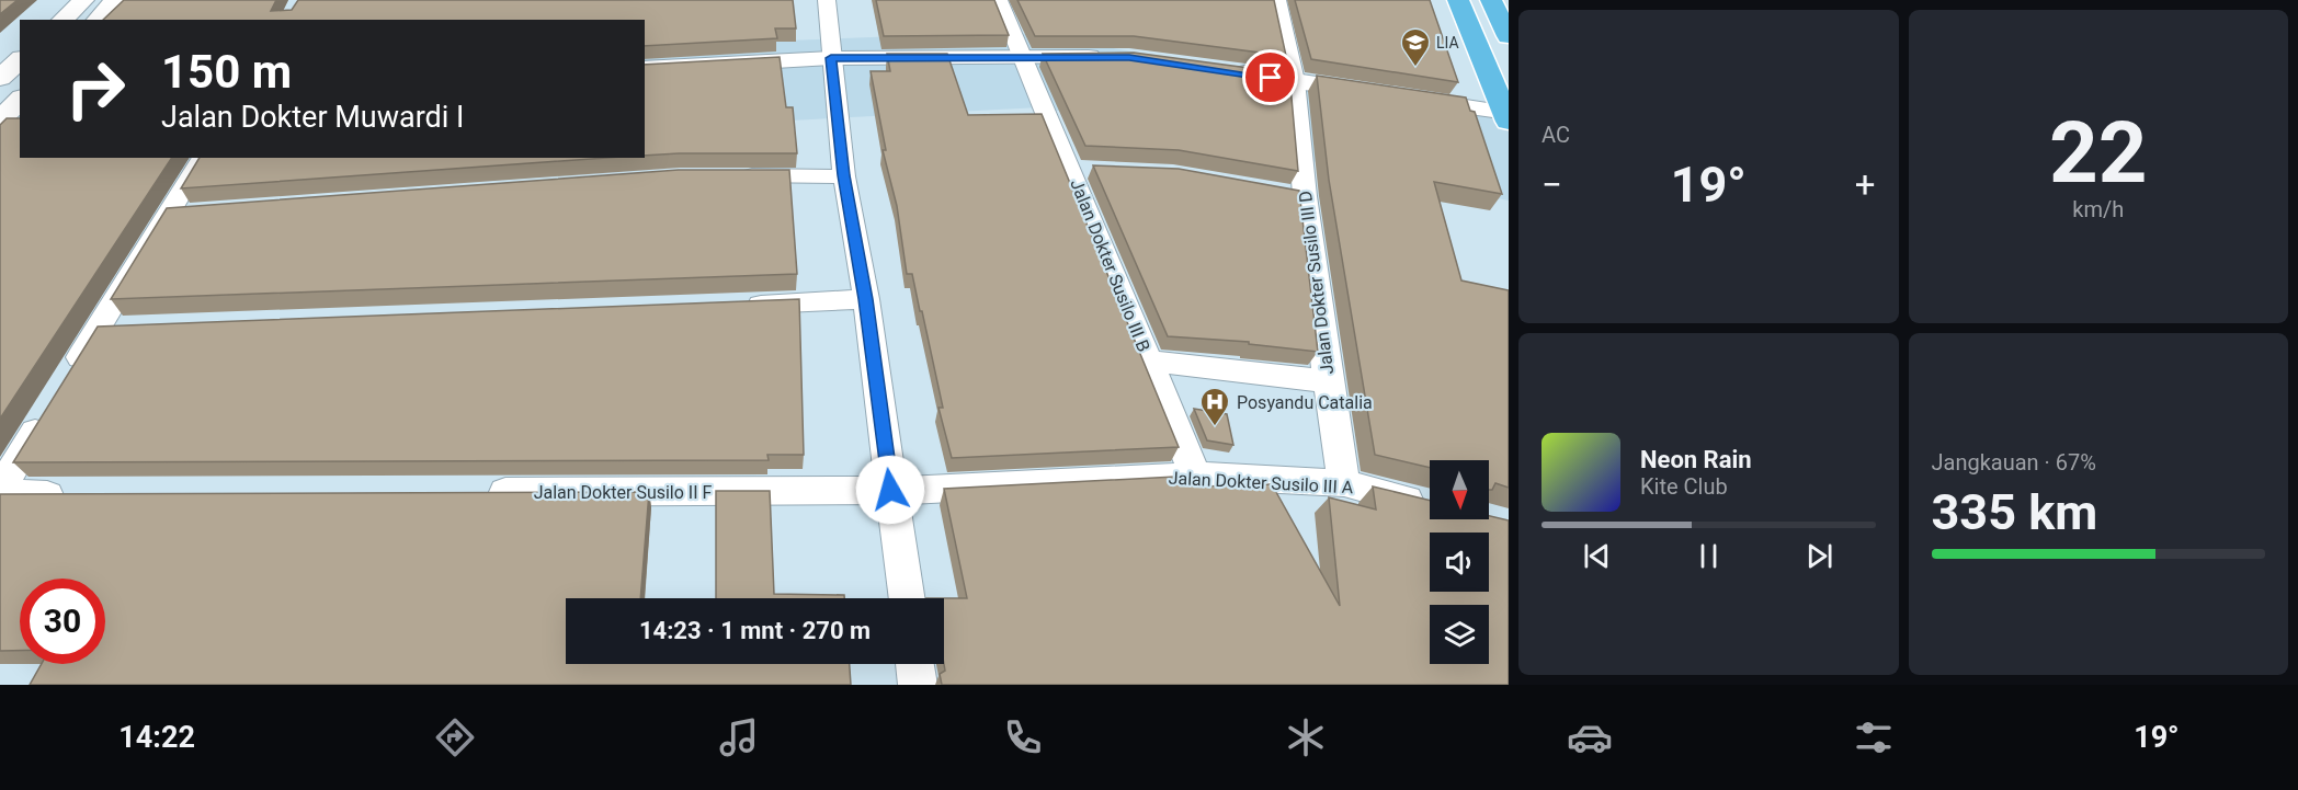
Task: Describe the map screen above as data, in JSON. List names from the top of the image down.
{
  "streets": {
    "street": [
      "Jalan Dokter Susilo III B",
      "Jalan Dokter Susilo III D",
      "Jalan Dokter Susilo III A",
      "Jalan Dokter Susilo II F"
    ]
  },
  "crossings": [
    ["Jalan Dokter Susilo III B", "Jalan Dokter Susilo III A"],
    ["Jalan Dokter Susilo III D", "Jalan Dokter Susilo III A"],
    ["Jalan Dokter Susilo III A", "Jalan Dokter Susilo II F"]
  ],
  "places": {
    "school or university": ["LIA"],
    "hospital": ["Posyandu Catalia"]
  },
  "north": "bottom",
  "page": {
    "tile": [
      "AC",
      ["22", "km/h"],
      ["Jangkauan · 67%", "335 km"]
    ],
    "turn": ["150 m", "Jalan Dokter Muwardi I"],
    "heat": ["−", "19°", "+"],
    "song": ["Neon Rain", "Kite Club"],
    "limit": "30",
    "trip": "14:23 · 1 mnt · 270 m",
    "tabs": ["14:22", "19°"]
  }
}
